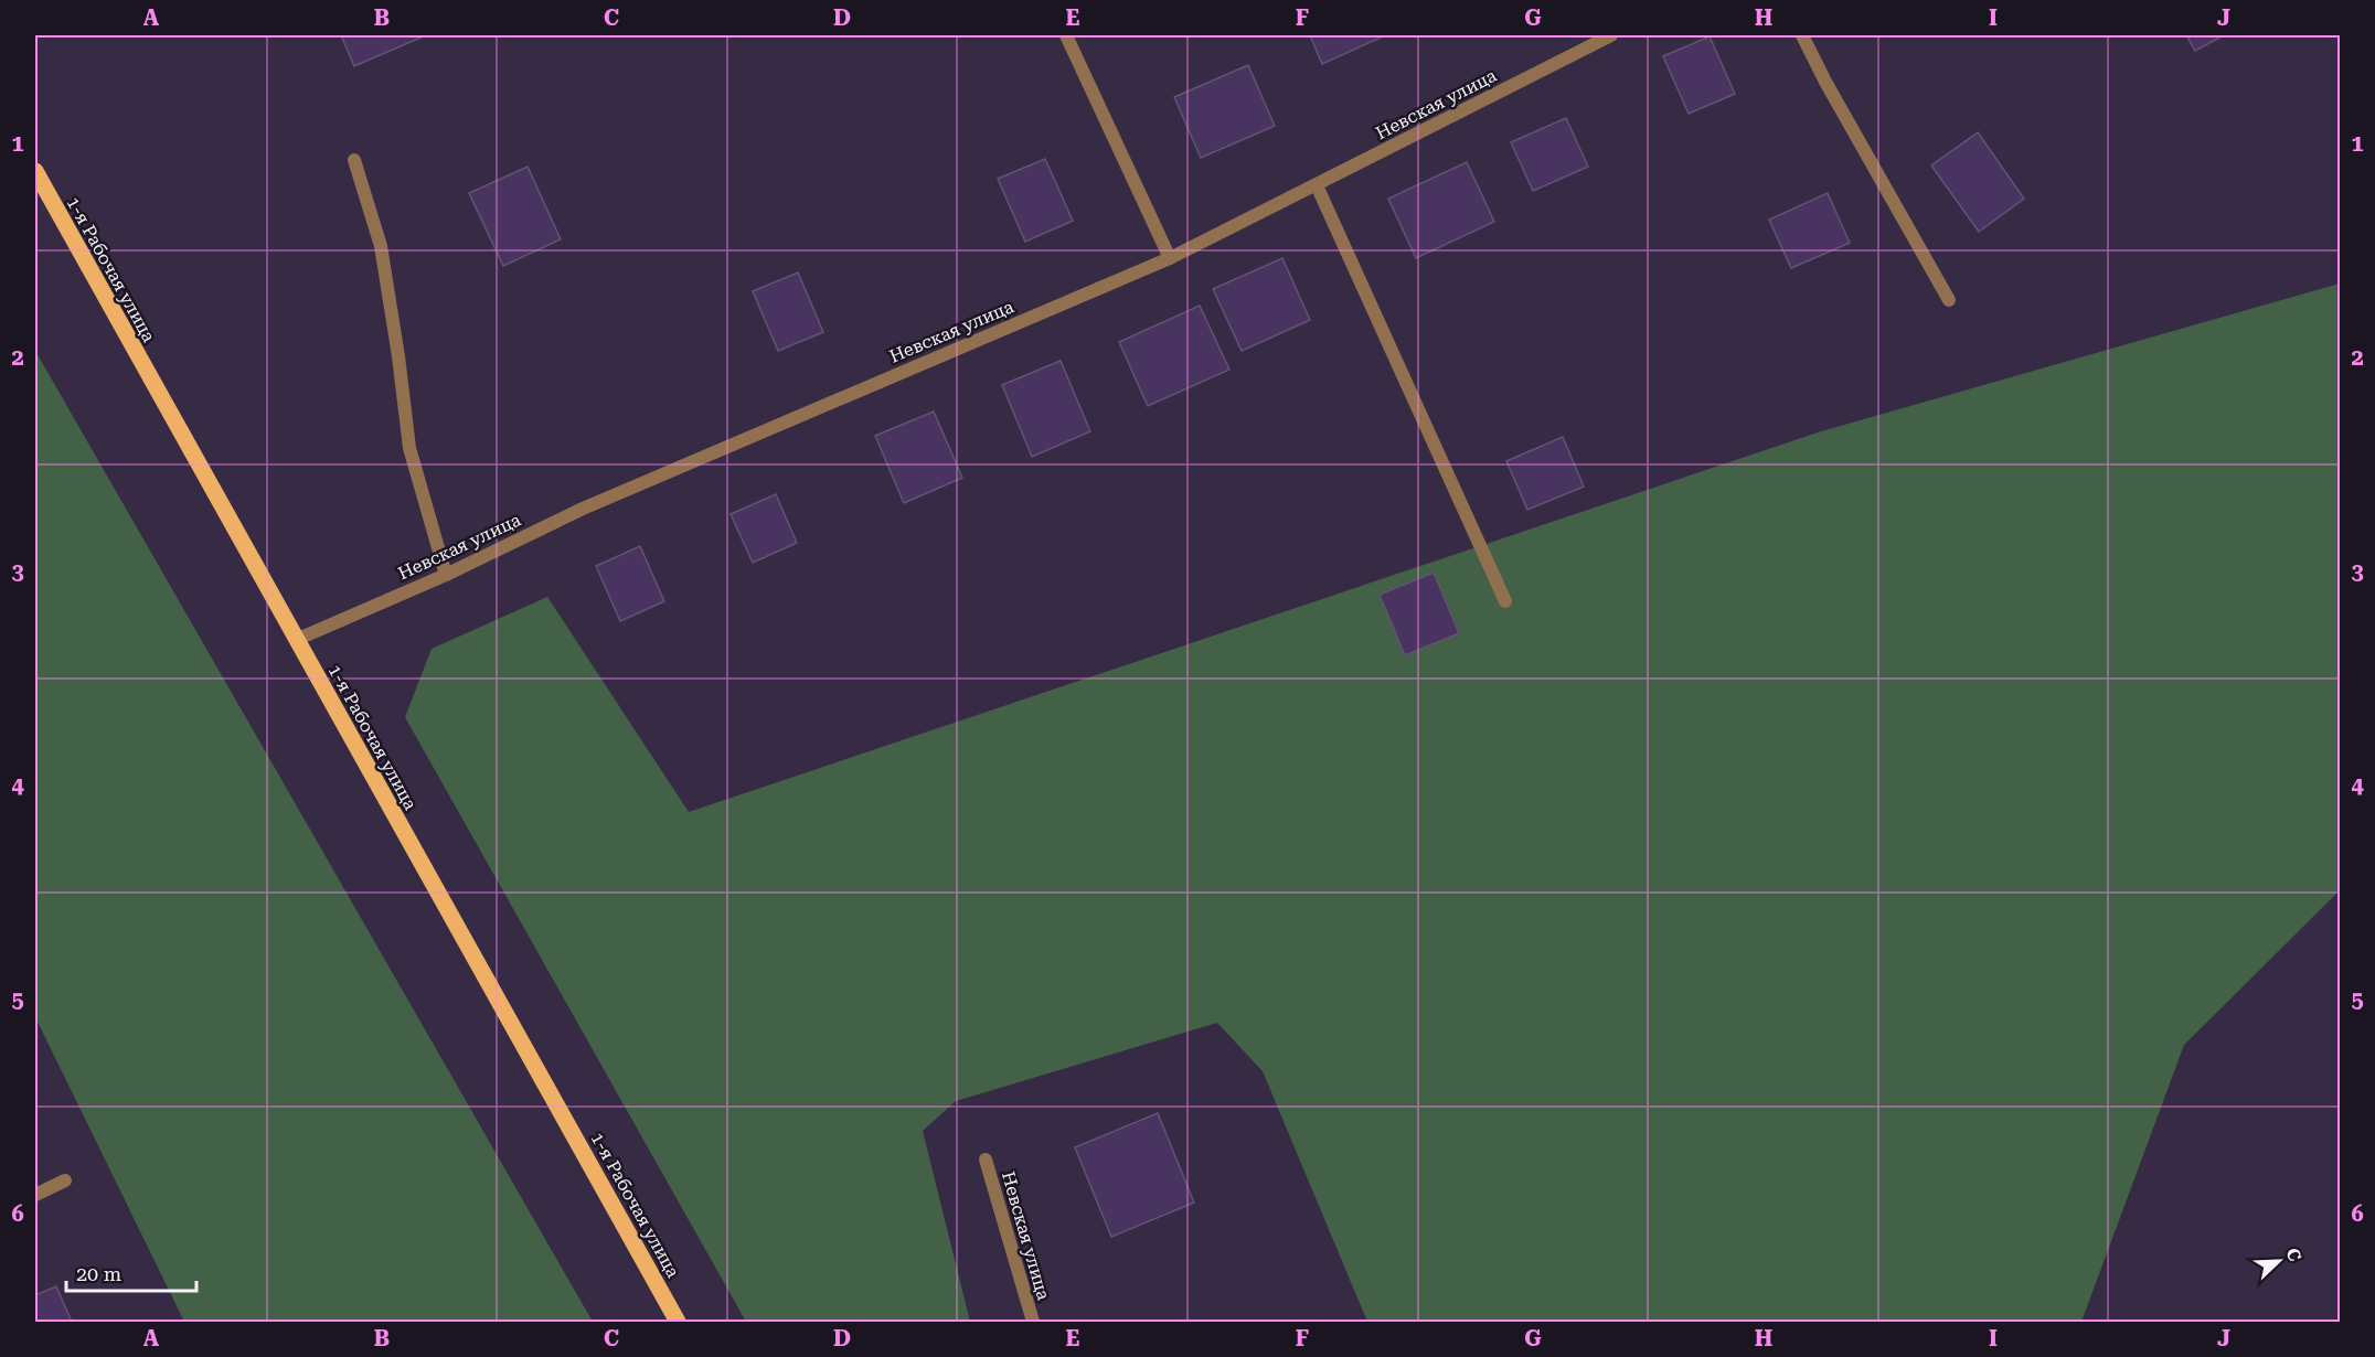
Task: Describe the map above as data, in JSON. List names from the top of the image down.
{
  "streets": {
    "main road": ["1-я Рабочая улица"],
    "lane": ["Невская улица"]
  },
  "crossings": [
    ["Невская улица", "1-я Рабочая улица"]
  ],
  "scale_bar": "20 m",
  "north": "top right",
  "grid": {
    "columns": [
      "A",
      "B",
      "C",
      "D",
      "E",
      "F",
      "G",
      "H",
      "I",
      "J"
    ],
    "rows": [
      "1",
      "2",
      "3",
      "4",
      "5",
      "6"
    ]
  }
}
